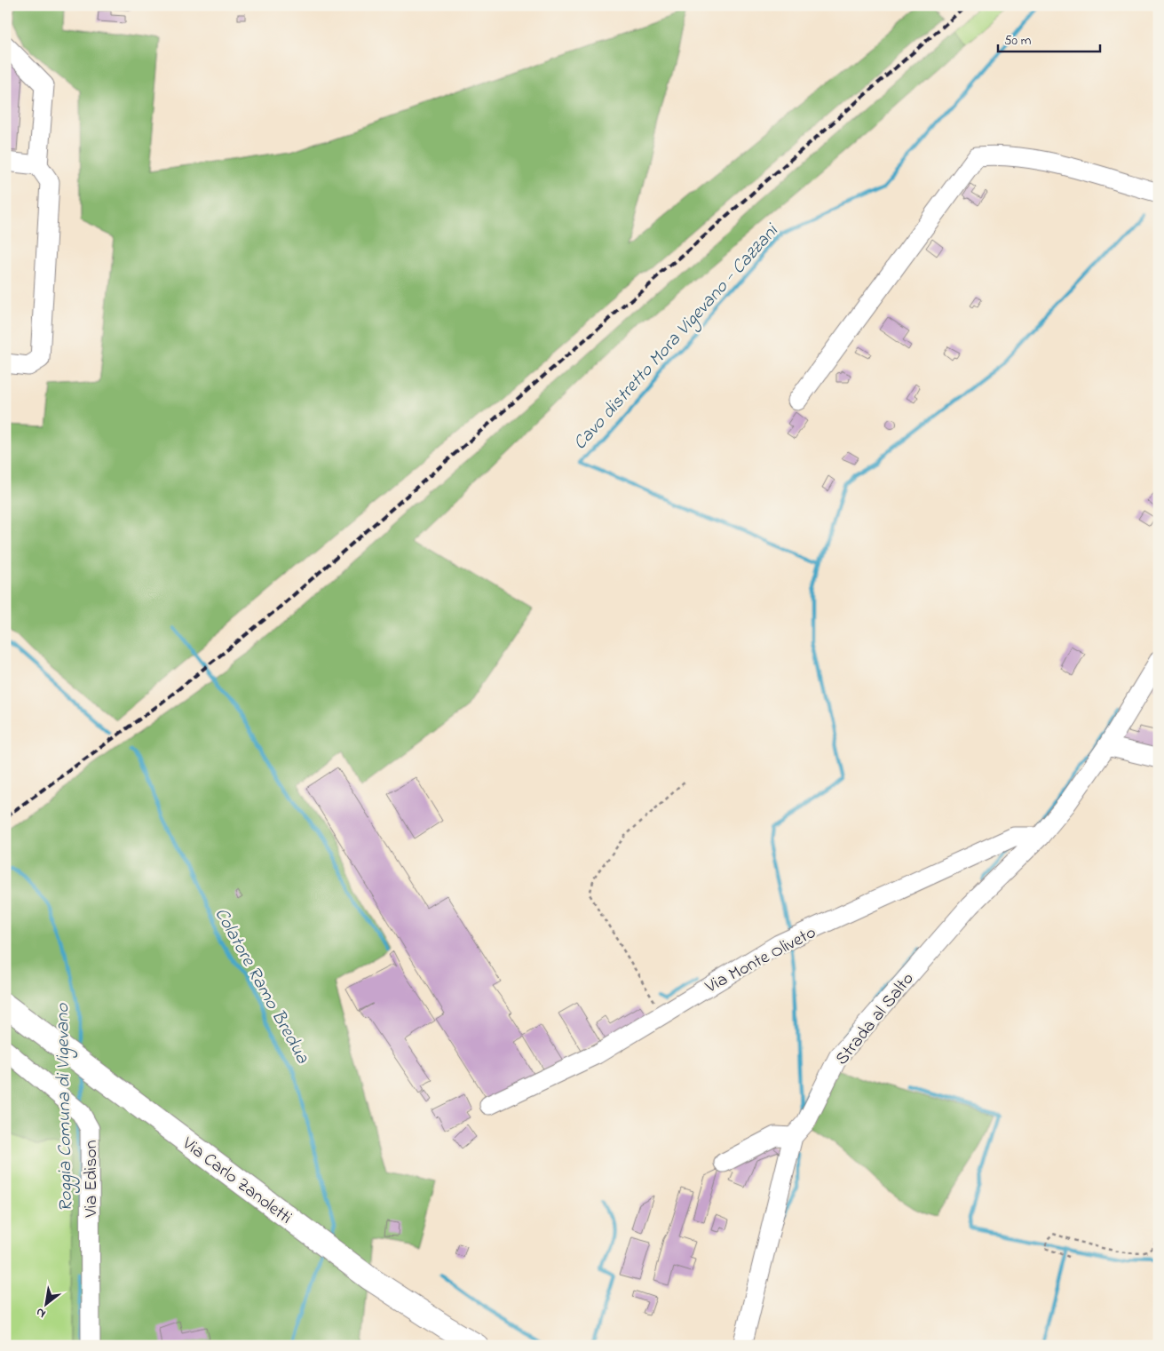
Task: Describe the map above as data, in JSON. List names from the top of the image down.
{
  "streets": {
    "main road": ["Via Carlo Zanoletti"],
    "street": ["Via Monte Oliveto", "Strada al Salto", "Via Edison"]
  },
  "crossings": [
    ["Via Monte Oliveto", "Strada al Salto"]
  ],
  "water": ["Cavo distretto Mora Vigevano - Cazzani", "Colatore Ramo Bredua", "Roggia Comuna di Vigevano"],
  "scale_bar": "50 m",
  "north": "bottom left"
}
